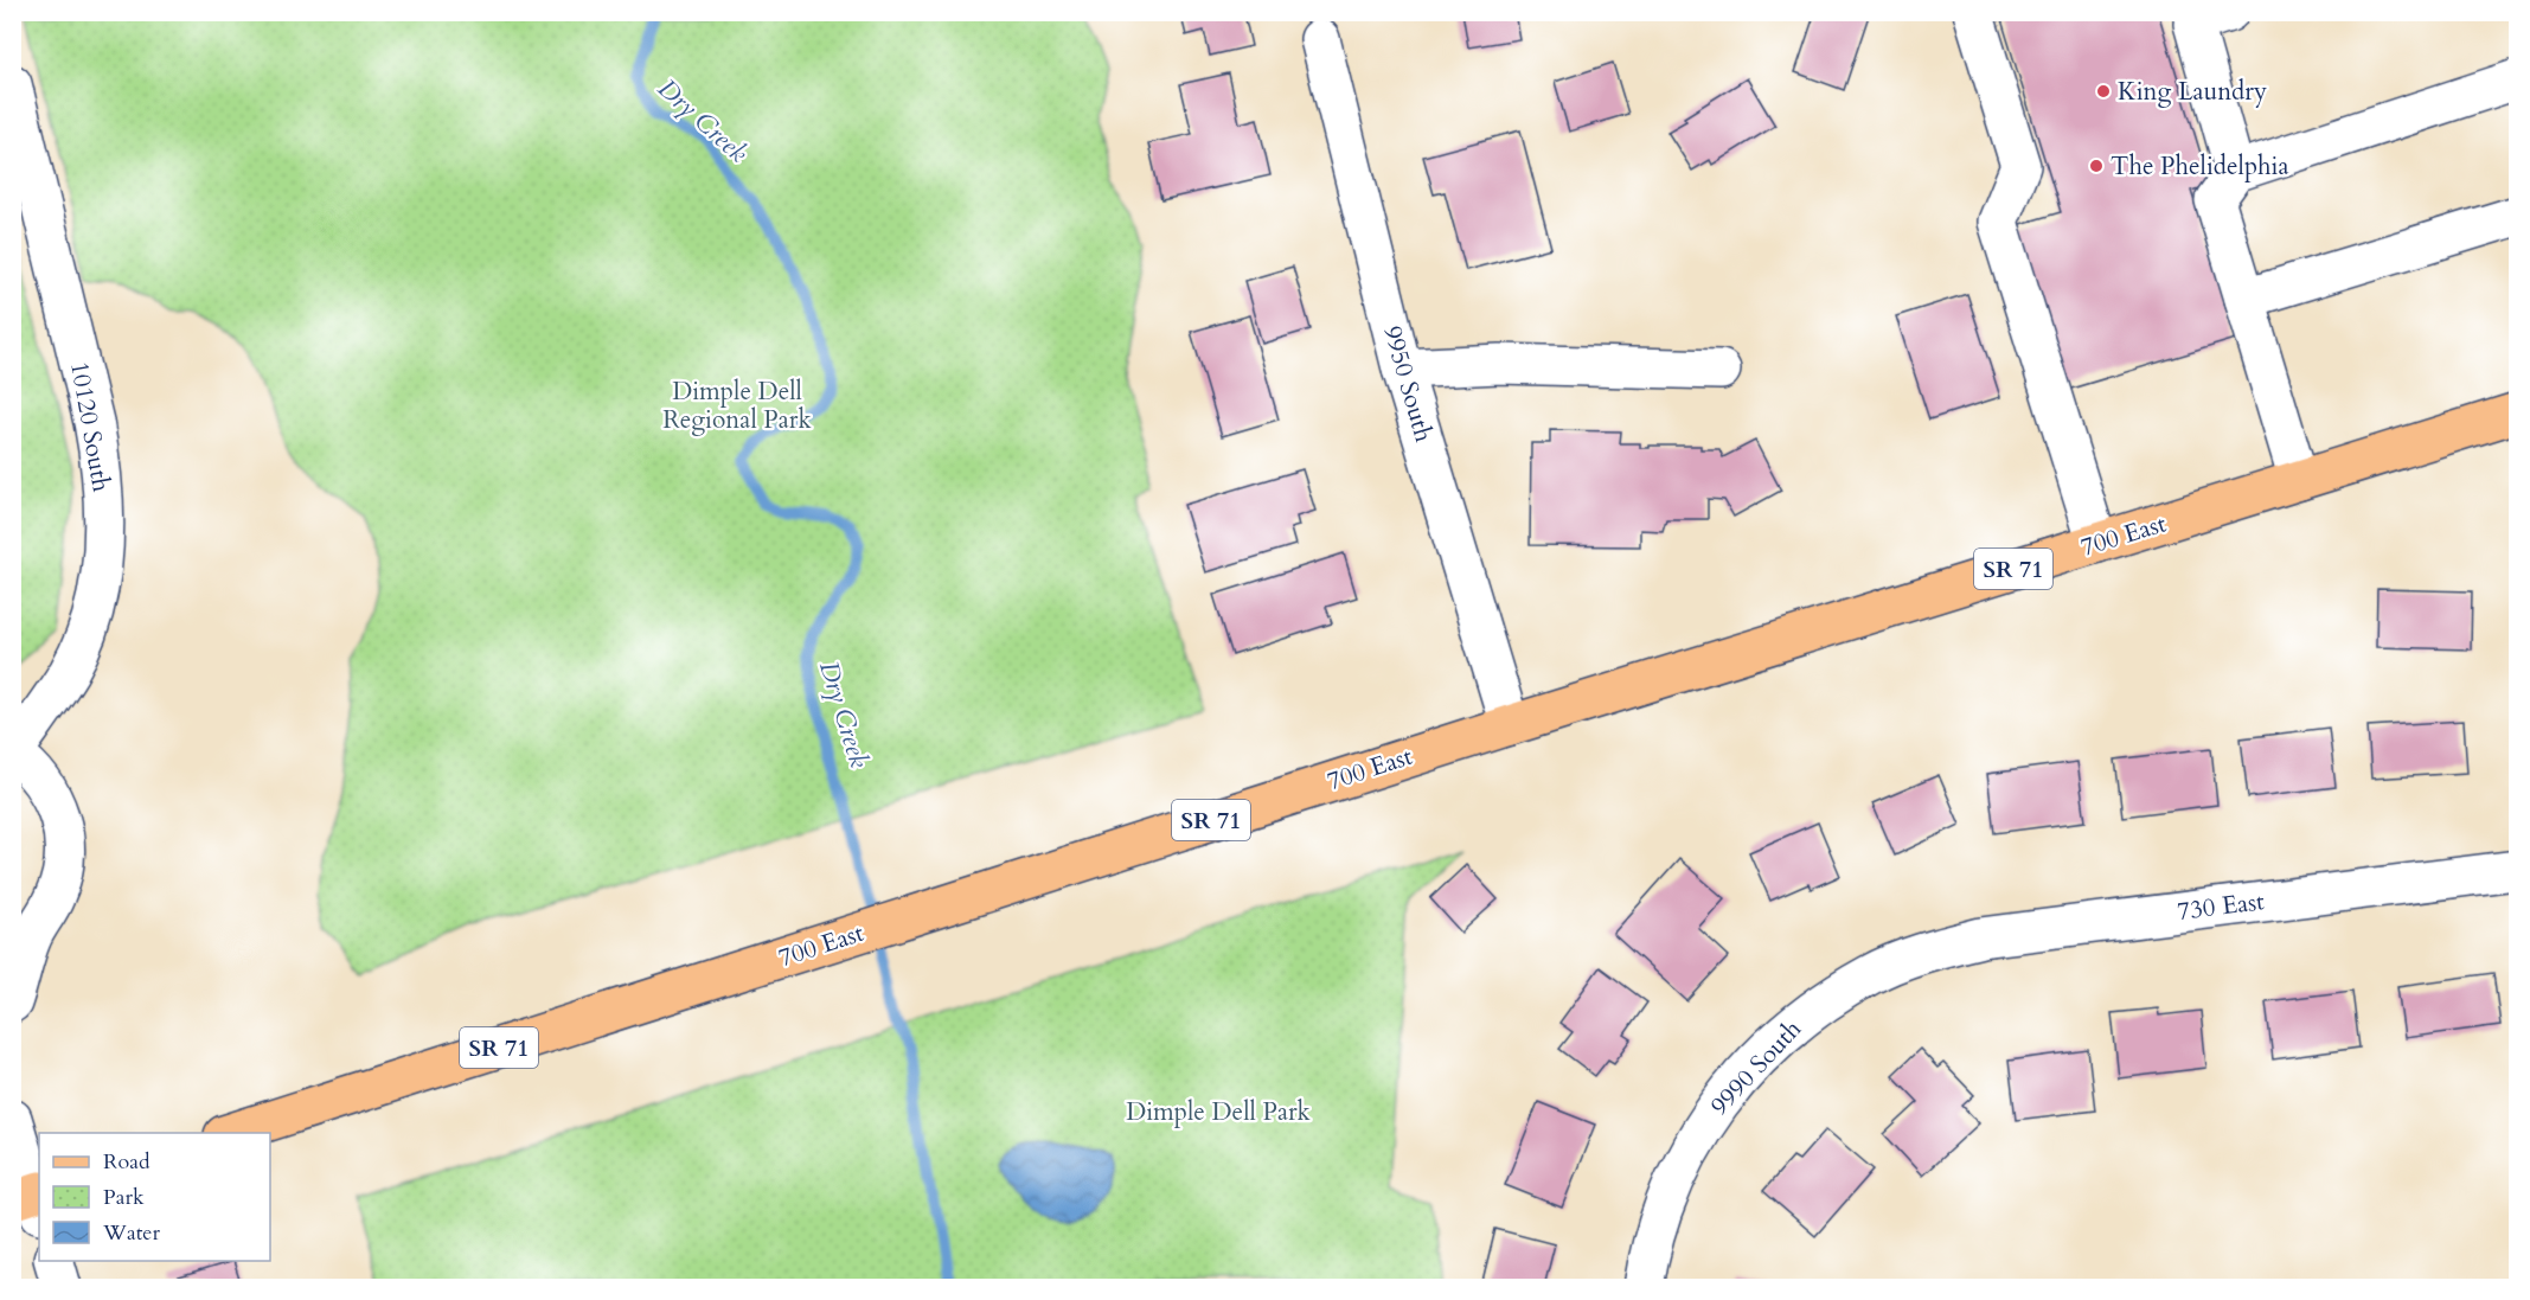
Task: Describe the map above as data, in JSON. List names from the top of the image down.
{
  "streets": {
    "main road": ["700 East", "SR 71"],
    "street": [
      "9950 South",
      "10120 South",
      "730 East",
      "9990 South"
    ]
  },
  "crossings": [
    ["9950 South", "700 East"],
    ["730 East", "9990 South"]
  ],
  "water": ["Dry Creek"],
  "parks": ["Dimple Dell Regional Park", "Dimple Dell Park"],
  "places": ["King Laundry", "The Phelidelphia"],
  "legend": ["Road", "Park", "Water"]
}
